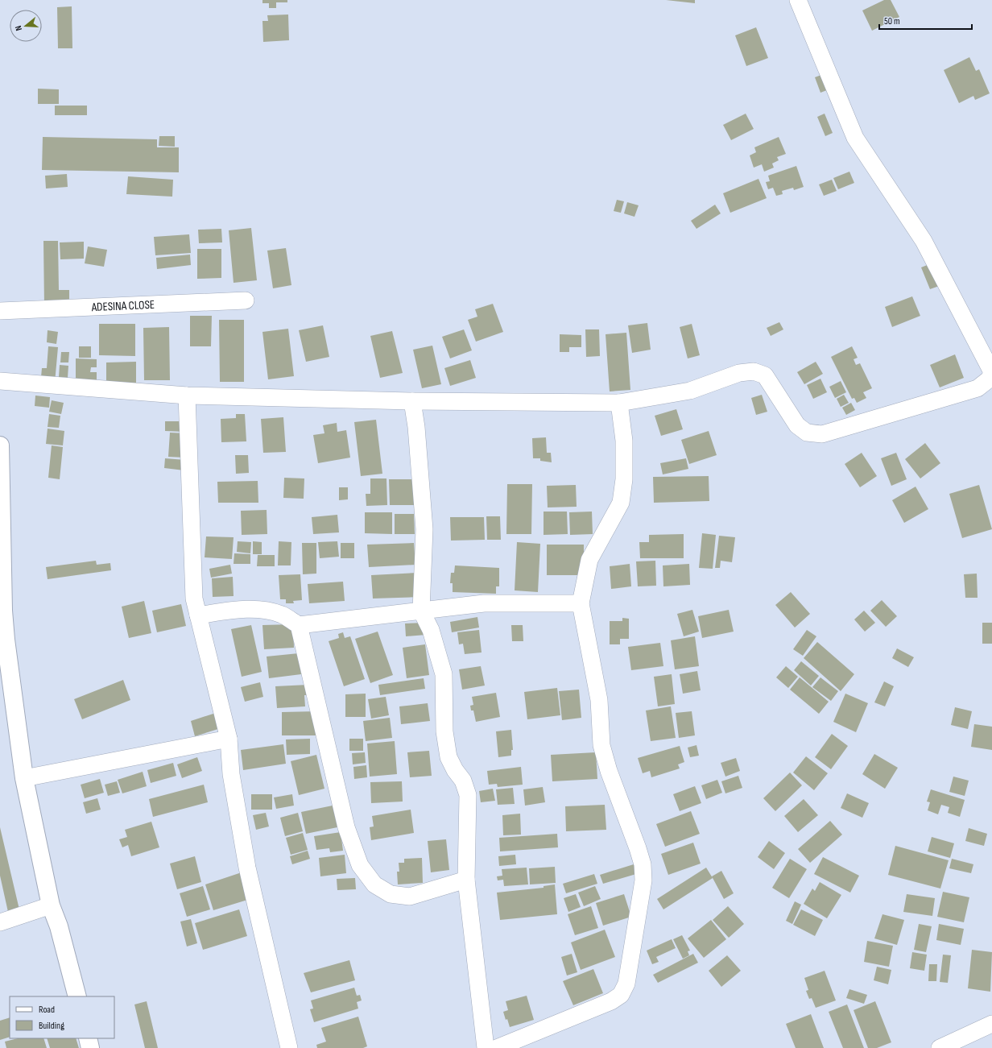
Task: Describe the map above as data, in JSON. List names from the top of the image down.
{
  "streets": {
    "street": ["ADESINA CLOSE"]
  },
  "legend": ["Road", "Building"],
  "scale_bar": "50 m",
  "north": "left"
}
